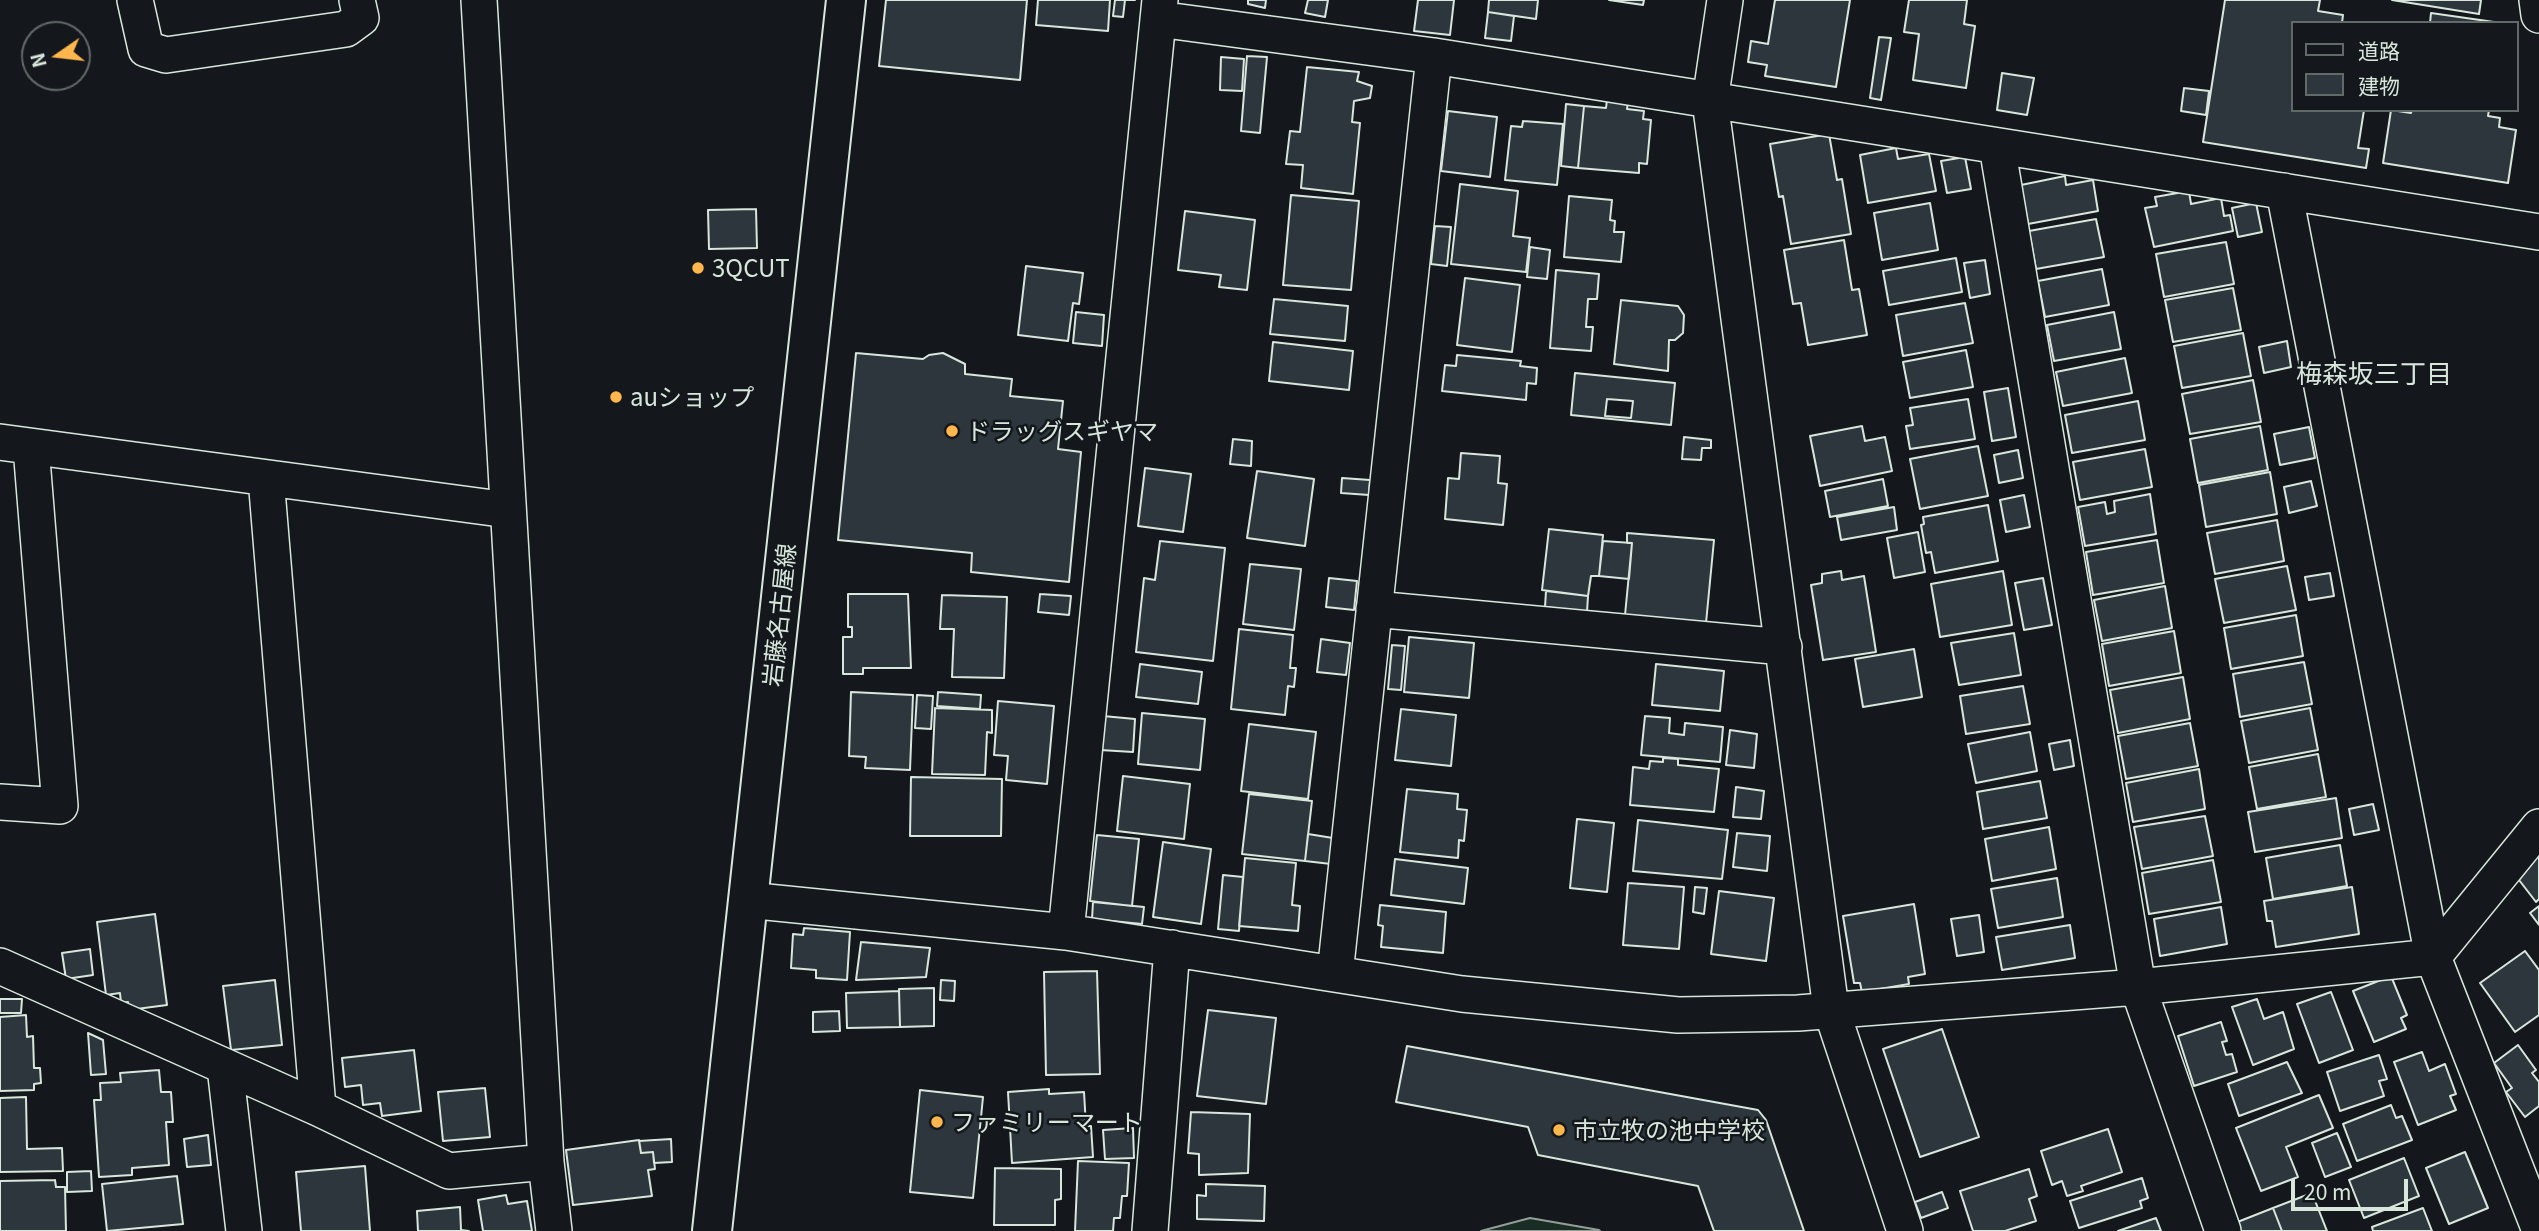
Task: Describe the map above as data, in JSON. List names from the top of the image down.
{
  "streets": {
    "main road": ["岩藤名古屋線"]
  },
  "districts": ["梅森坂三丁目"],
  "places": [
    "3QCUT",
    "auショップ",
    "ドラッグスギヤマ",
    "ファミリーマート",
    "市立牧の池中学校"
  ],
  "legend": ["道路", "建物"],
  "scale_bar": "20 m",
  "north": "left"
}
